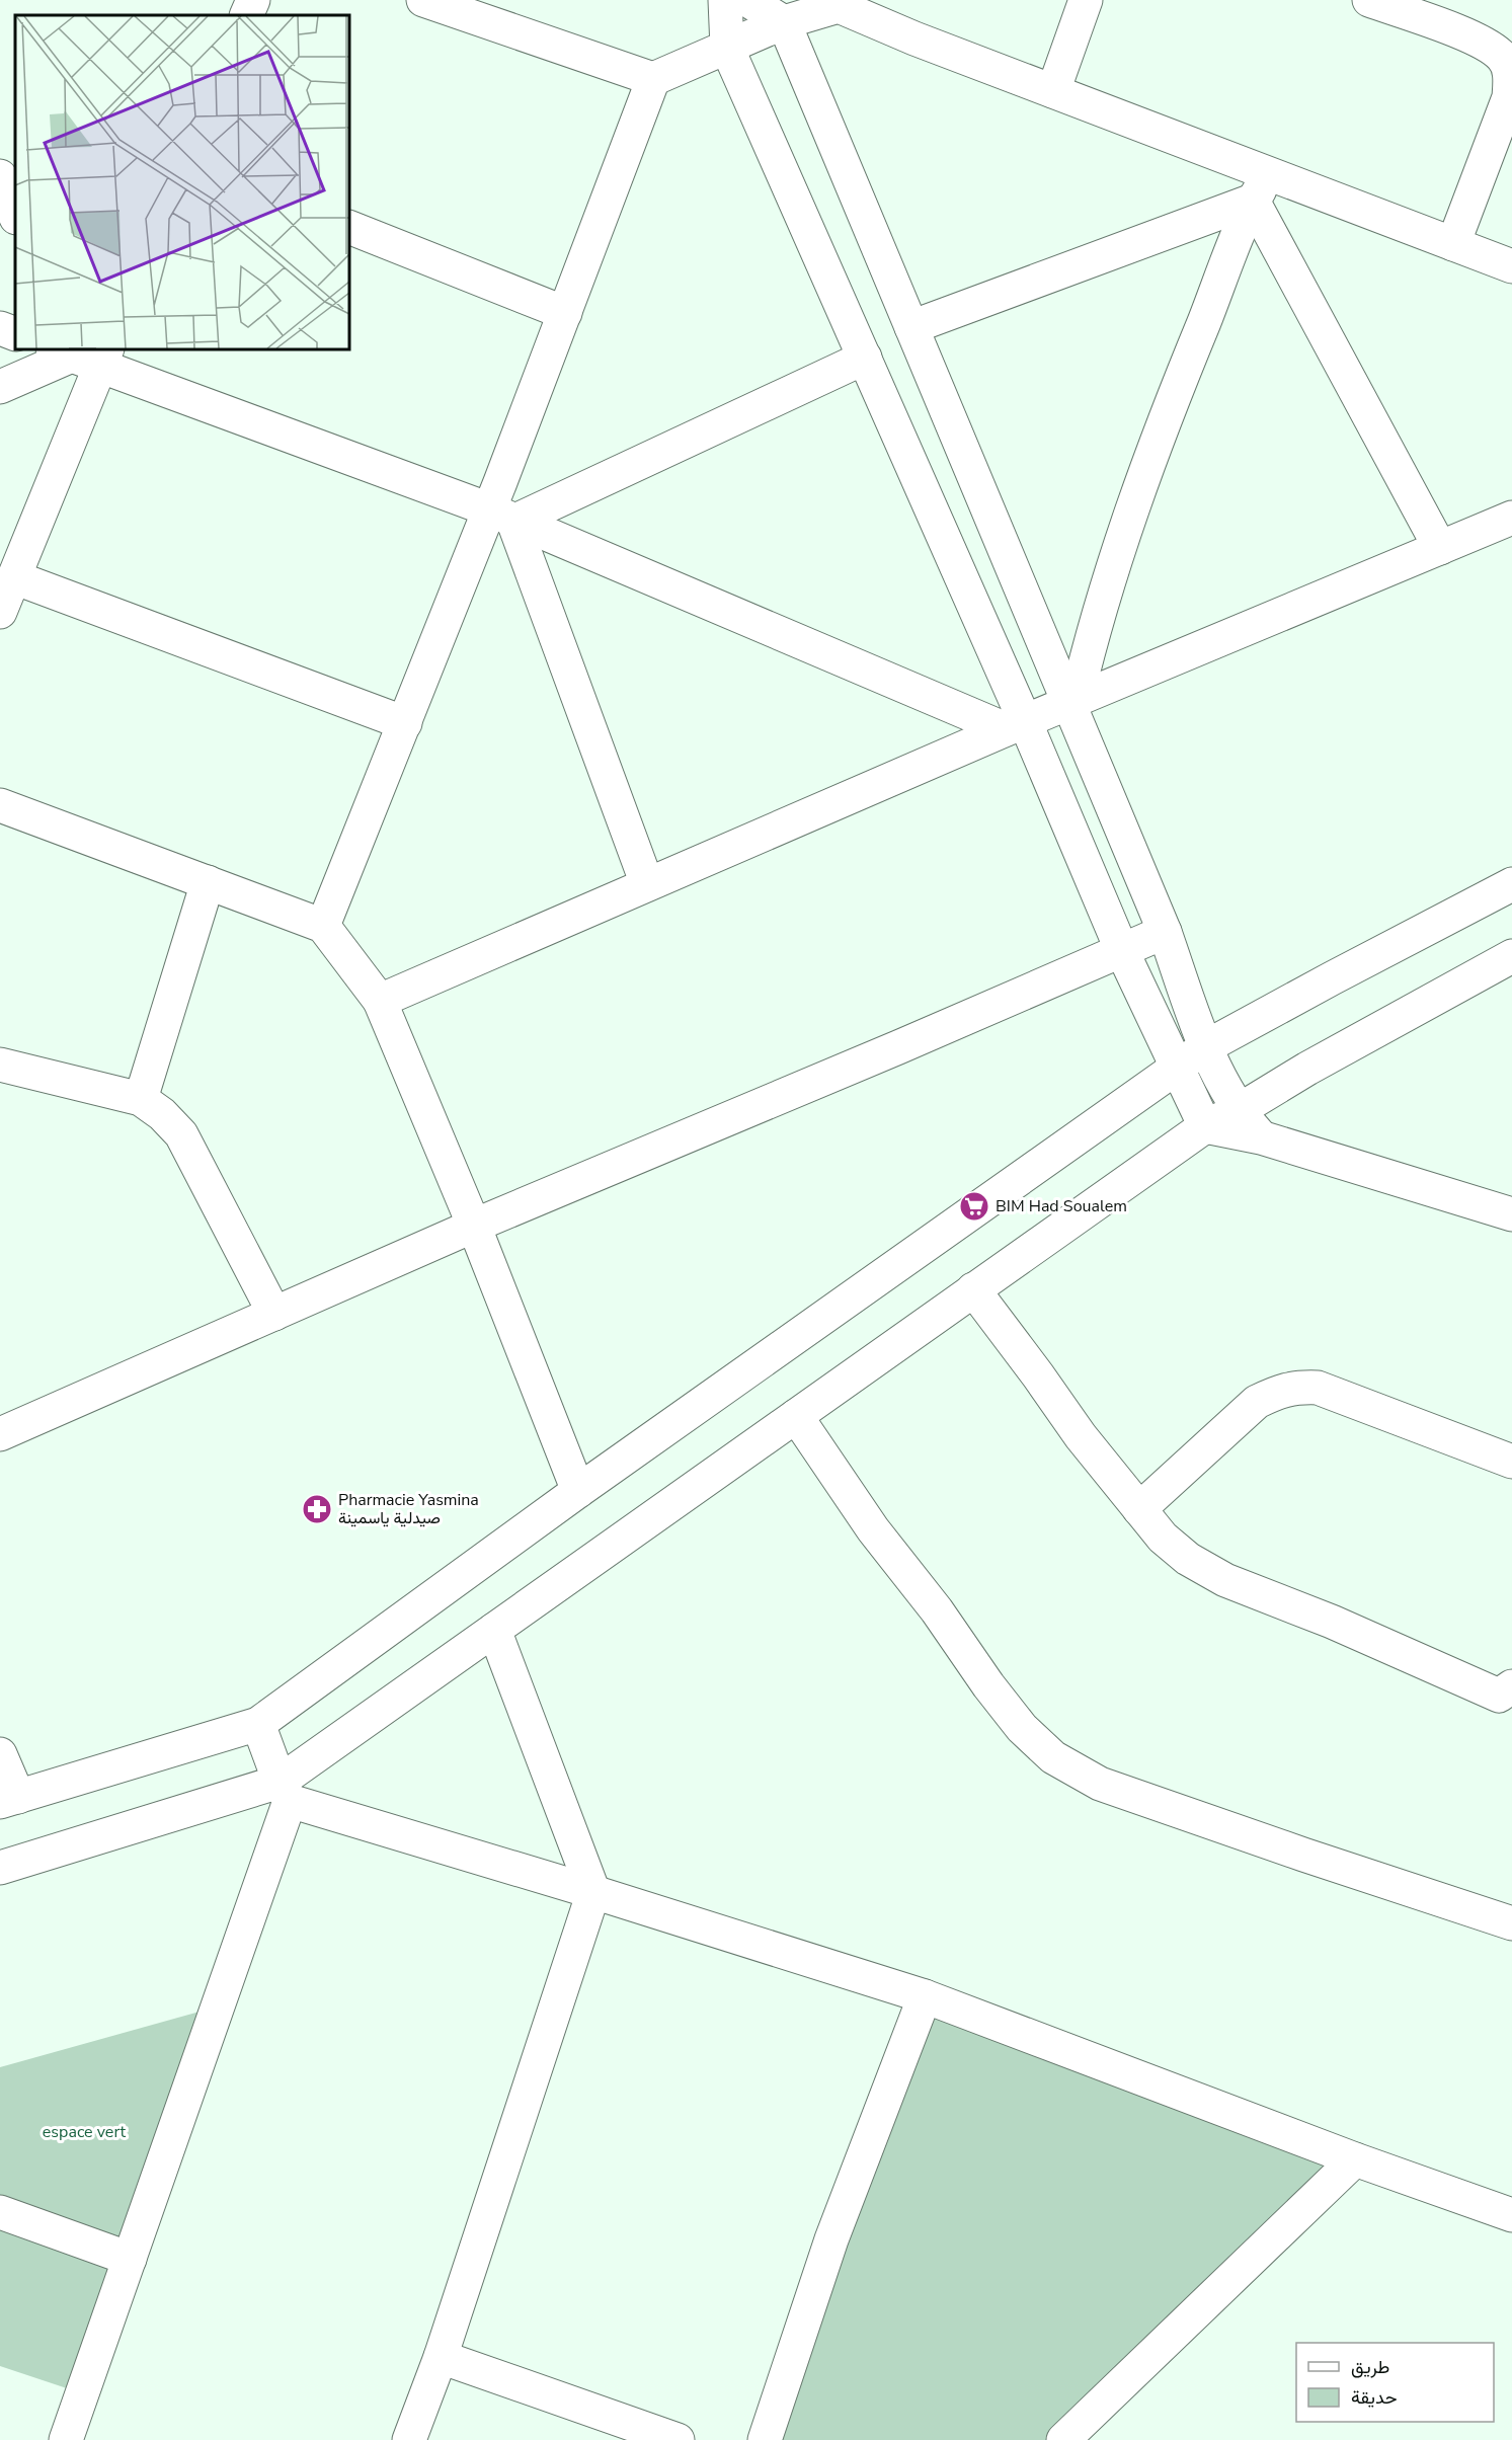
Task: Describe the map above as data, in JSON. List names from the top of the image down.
{
  "parks": ["espace vert"],
  "places": {
    "supermarket": ["BIM Had Soualem"],
    "pharmacy": ["Pharmacie Yasmina صيدلية ياسمينة"]
  },
  "legend": ["طريق", "حديقة"]
}
